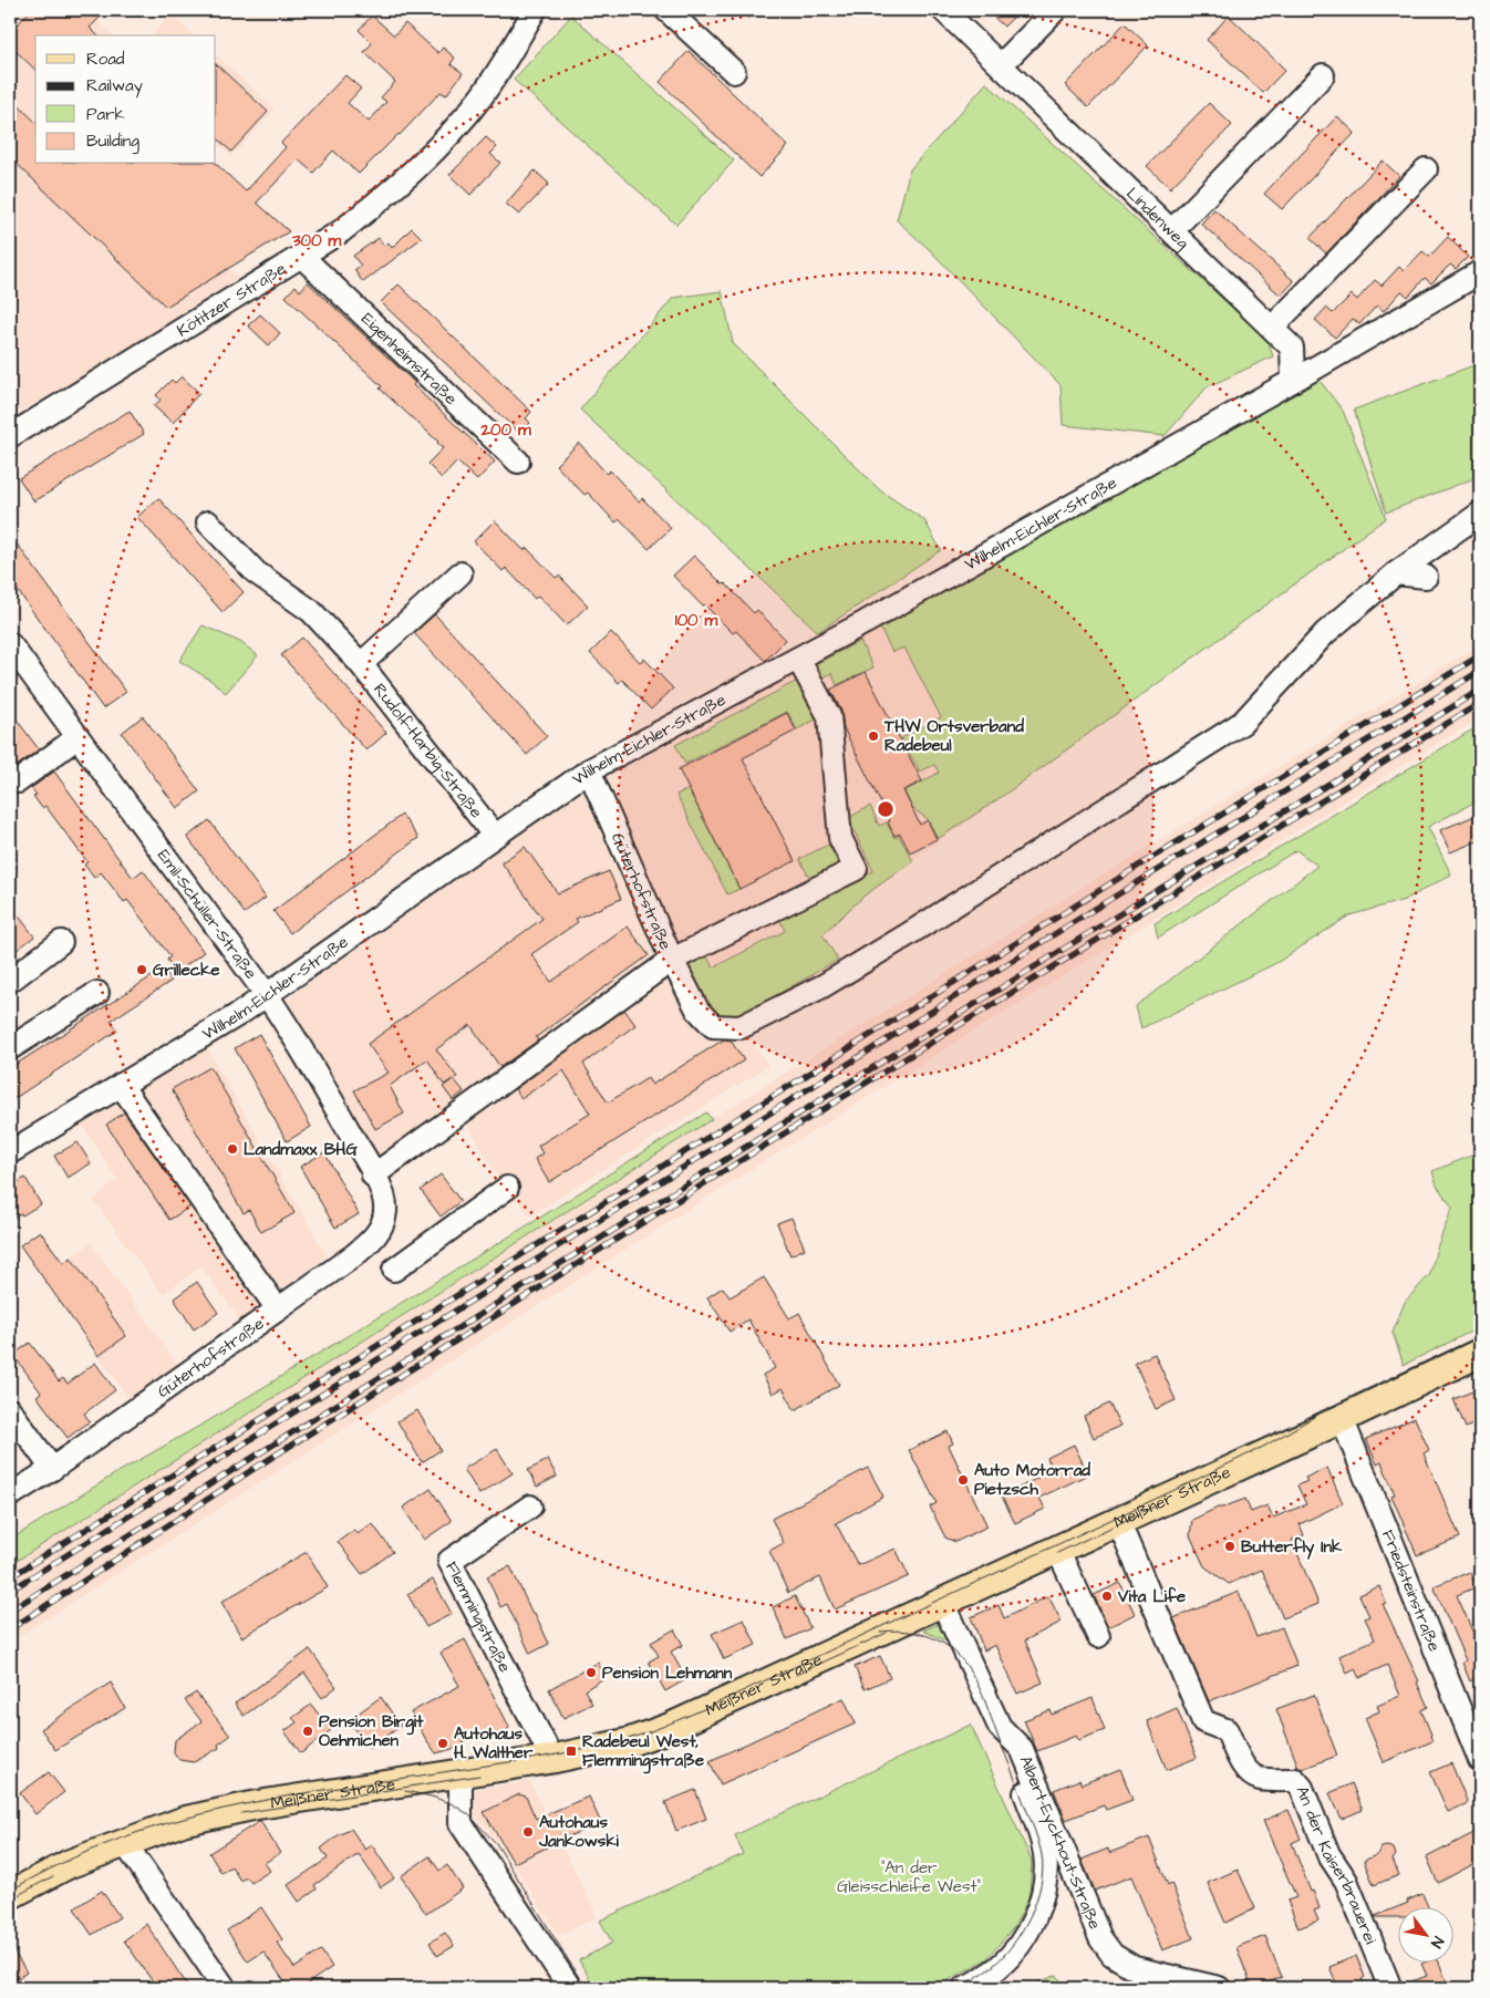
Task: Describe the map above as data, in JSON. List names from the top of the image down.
{
  "streets": {
    "main road": ["Meißner Straße"],
    "street": [
      "Lindenweg",
      "Kötitzer Straße",
      "Eigenheimstraße",
      "Wilhelm-Eichler-Straße",
      "Rudolf-Harbig-Straße",
      "Güterhofstraße",
      "Emil-Schüller-Straße",
      "Friedsteinstraße",
      "Flemmingstraße",
      "Albert-Eyckhout-Straße",
      "An der Kaiserbrauerei"
    ]
  },
  "crossings": [
    ["Lindenweg", "Wilhelm-Eichler-Straße"],
    ["Kötitzer Straße", "Eigenheimstraße"],
    ["Wilhelm-Eichler-Straße", "Rudolf-Harbig-Straße"],
    ["Wilhelm-Eichler-Straße", "Güterhofstraße"],
    ["Wilhelm-Eichler-Straße", "Emil-Schüller-Straße"],
    ["Güterhofstraße", "Emil-Schüller-Straße"],
    ["Meißner Straße", "Friedsteinstraße"],
    ["Meißner Straße", "Flemmingstraße"],
    ["Meißner Straße", "Albert-Eyckhout-Straße"],
    ["Meißner Straße", "An der Kaiserbrauerei"]
  ],
  "parks": ["\"An der Gleisschleife West\""],
  "places": {
    "other": [
      "THW Ortsverband Radebeul",
      "Grillecke",
      "Landmaxx BHG",
      "Auto Motorrad Pietzsch",
      "Butterfly Ink",
      "Vita Life",
      "Pension Lehmann",
      "Pension Birgit Oehmichen",
      "Autohaus H. Walther",
      "Autohaus Jankowski"
    ],
    "transit": ["Radebeul West, Flemmingstraße"]
  },
  "legend": [
    "Road",
    "Railway",
    "Park",
    "Building"
  ],
  "north": "bottom right",
  "rings": ["300 m", "200 m", "100 m"]
}
